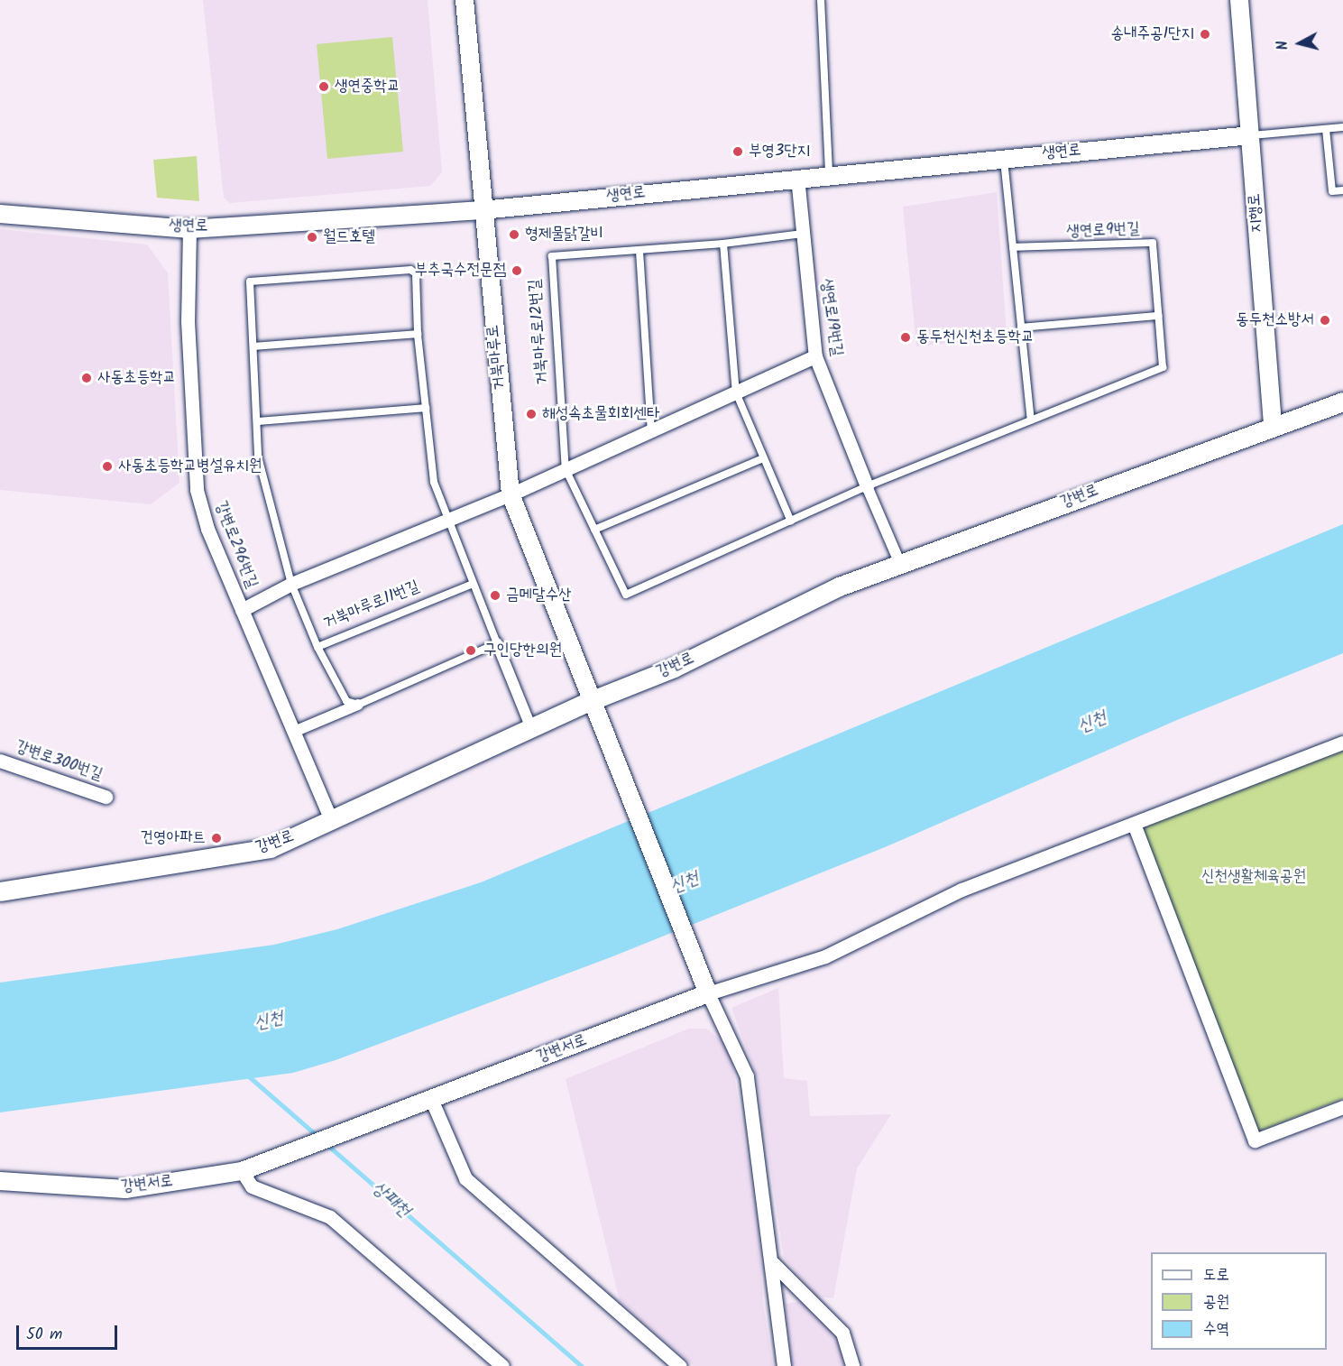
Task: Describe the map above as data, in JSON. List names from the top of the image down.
{
  "streets": {
    "main road": ["강변로"],
    "street": [
      "생연로",
      "지행로",
      "생연로19번길",
      "거북마루로",
      "강변로296번길",
      "강변로300번길",
      "강변서로"
    ],
    "lane": ["생연로9번길", "거북마루로12번길", "거북마루로11번길"]
  },
  "crossings": [
    ["생연로", "지행로"],
    ["생연로", "생연로19번길"],
    ["생연로", "거북마루로"],
    ["생연로", "강변로296번길"],
    ["지행로", "강변로"],
    ["생연로9번길", "생연로19번길"],
    ["생연로19번길", "강변로"],
    ["거북마루로", "강변로"],
    ["거북마루로", "강변서로"],
    ["강변로", "강변로296번길"]
  ],
  "water": ["신천", "상패천"],
  "parks": ["신천생활체육공원"],
  "places": [
    "송내주공1단지",
    "생연중학교",
    "부영3단지",
    "형제물닭갈비",
    "월드호텔",
    "부추국수전문점",
    "동두천소방서",
    "동두천신천초등학교",
    "사동초등학교",
    "해성속초물회회센타",
    "사동초등학교병설유치원",
    "금메달수산",
    "구인당한의원",
    "건영아파트"
  ],
  "legend": ["도로", "공원", "수역"],
  "scale_bar": "50 m",
  "north": "left"
}
